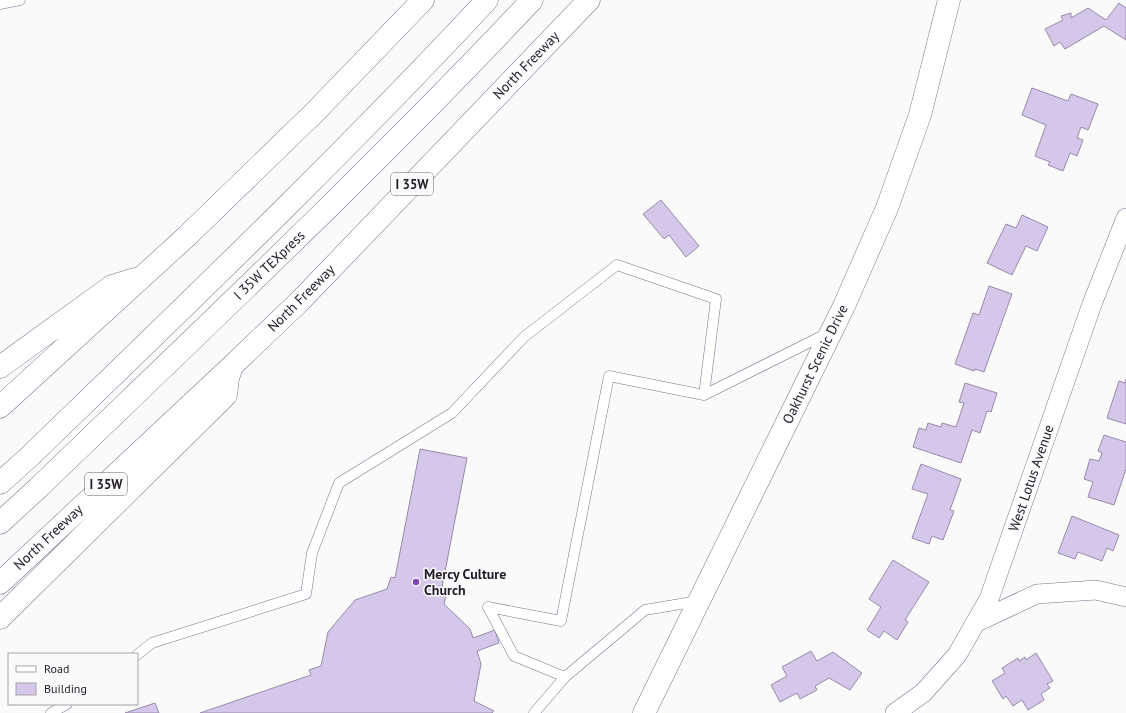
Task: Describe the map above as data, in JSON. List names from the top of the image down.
{
  "streets": {
    "main road": [
      "North Freeway",
      "I 35W",
      "I 35W TEXpress",
      "Oakhurst Scenic Drive"
    ],
    "street": ["West Lotus Avenue"]
  },
  "places": ["Mercy Culture Church"],
  "legend": ["Road", "Building"]
}
